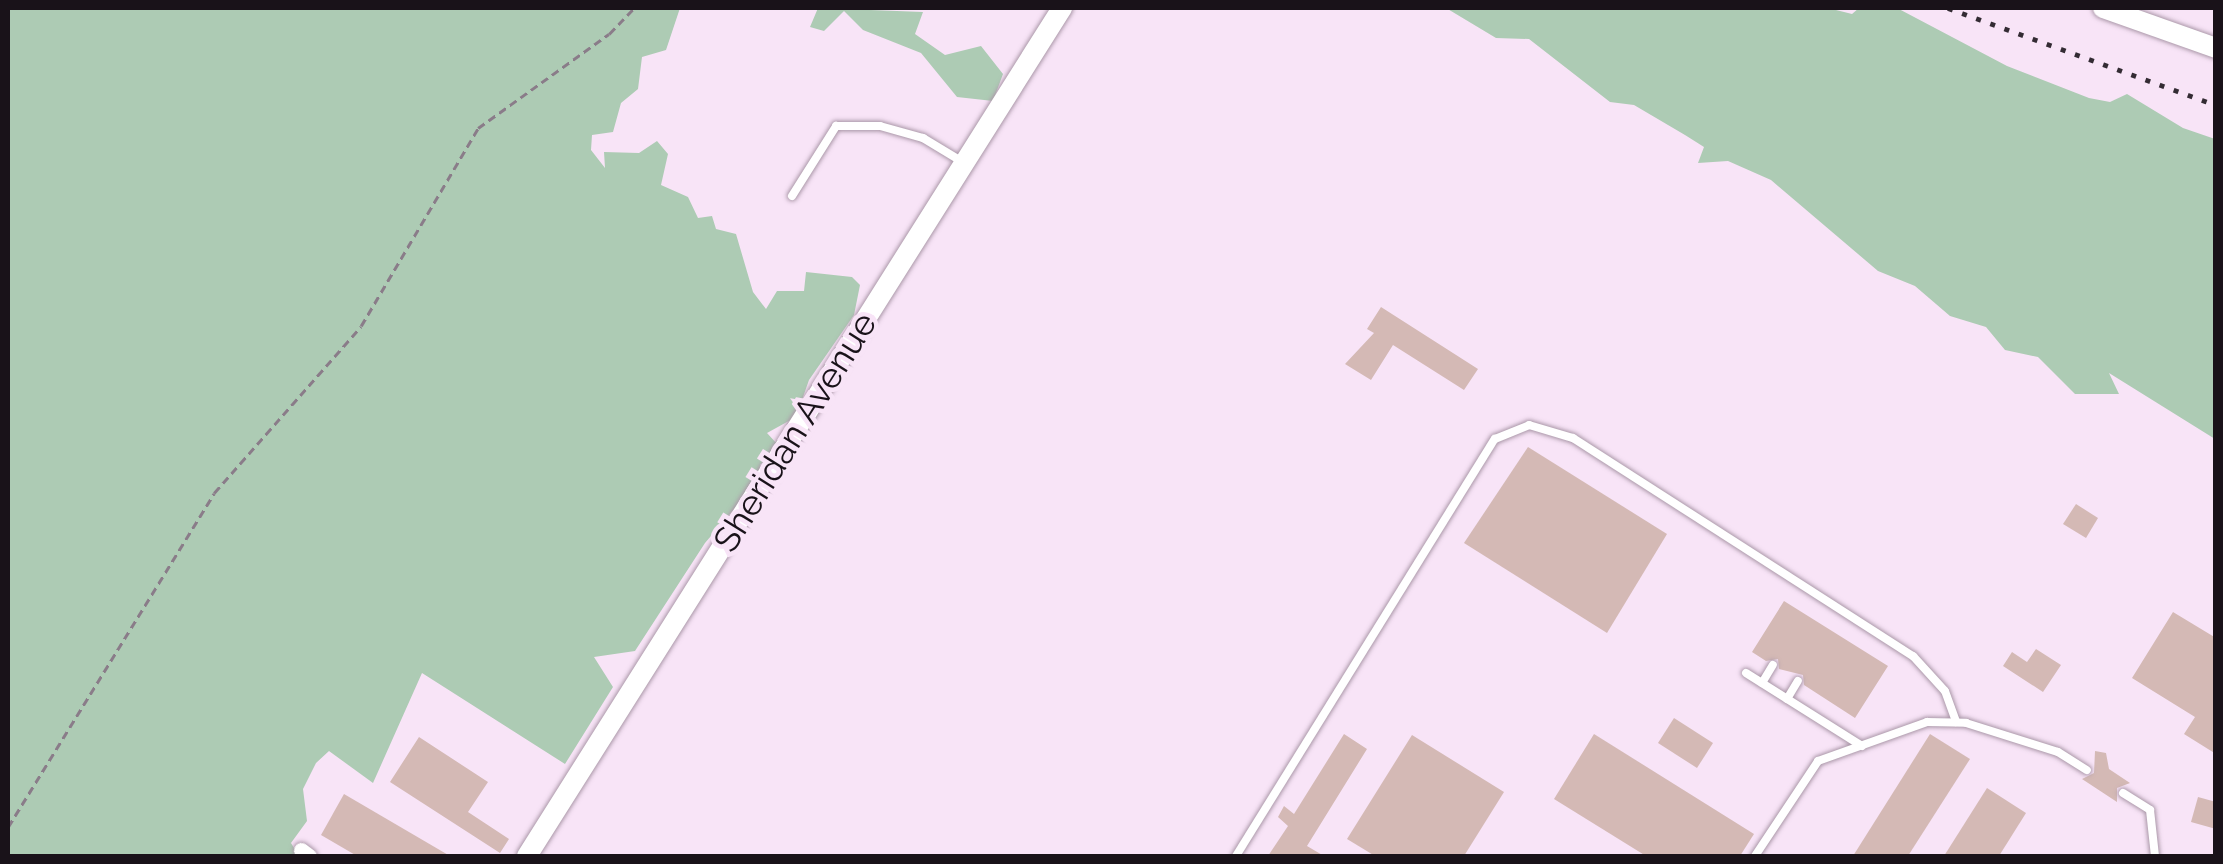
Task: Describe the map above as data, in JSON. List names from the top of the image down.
{
  "streets": {
    "street": ["Sheridan Avenue"]
  }
}
